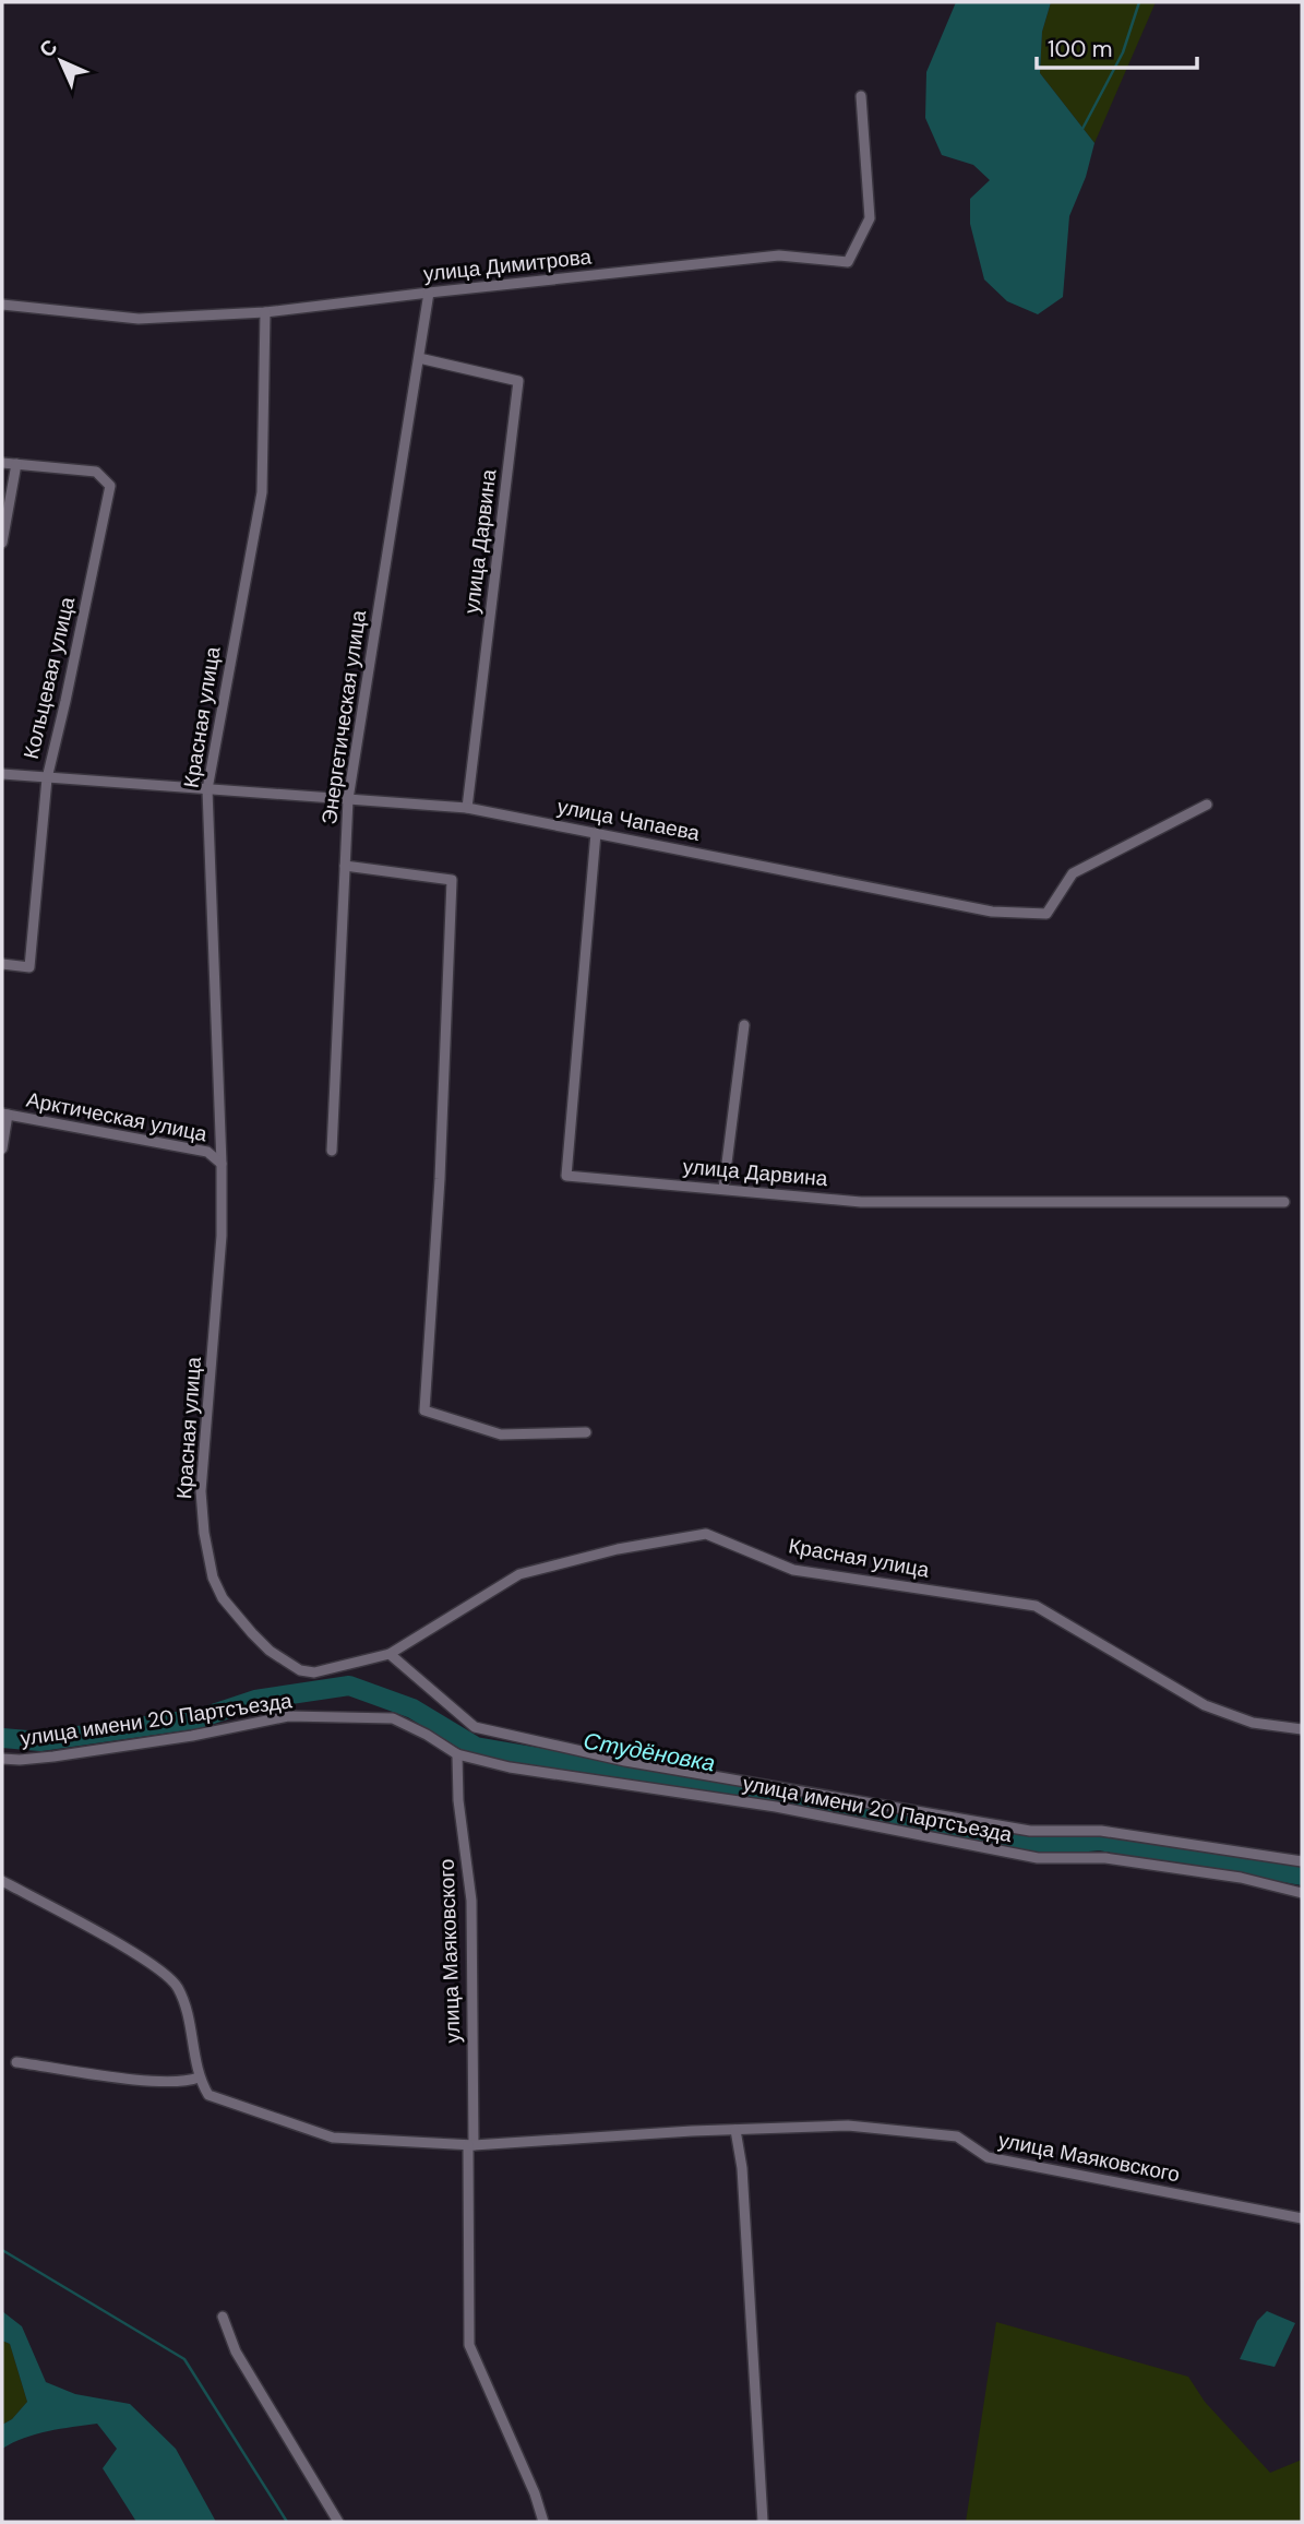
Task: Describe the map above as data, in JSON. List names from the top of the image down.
{
  "streets": {
    "street": [
      "улица Димитрова",
      "улица Дарвина",
      "Кольцевая улица",
      "Красная улица",
      "Энергетическая улица",
      "улица Чапаева",
      "Арктическая улица",
      "улица имени 20 Партсъезда",
      "улица Маяковского"
    ]
  },
  "crossings": [
    ["улица Димитрова", "Красная улица"],
    ["улица Димитрова", "Энергетическая улица"],
    ["улица Дарвина", "Энергетическая улица"],
    ["улица Дарвина", "улица Чапаева"],
    ["Кольцевая улица", "улица Чапаева"],
    ["Красная улица", "улица Чапаева"],
    ["Красная улица", "Арктическая улица"],
    ["Красная улица", "улица имени 20 Партсъезда"],
    ["Энергетическая улица", "улица Чапаева"],
    ["улица имени 20 Партсъезда", "улица Маяковского"]
  ],
  "water": ["Студёновка"],
  "scale_bar": "100 m",
  "north": "top left"
}
